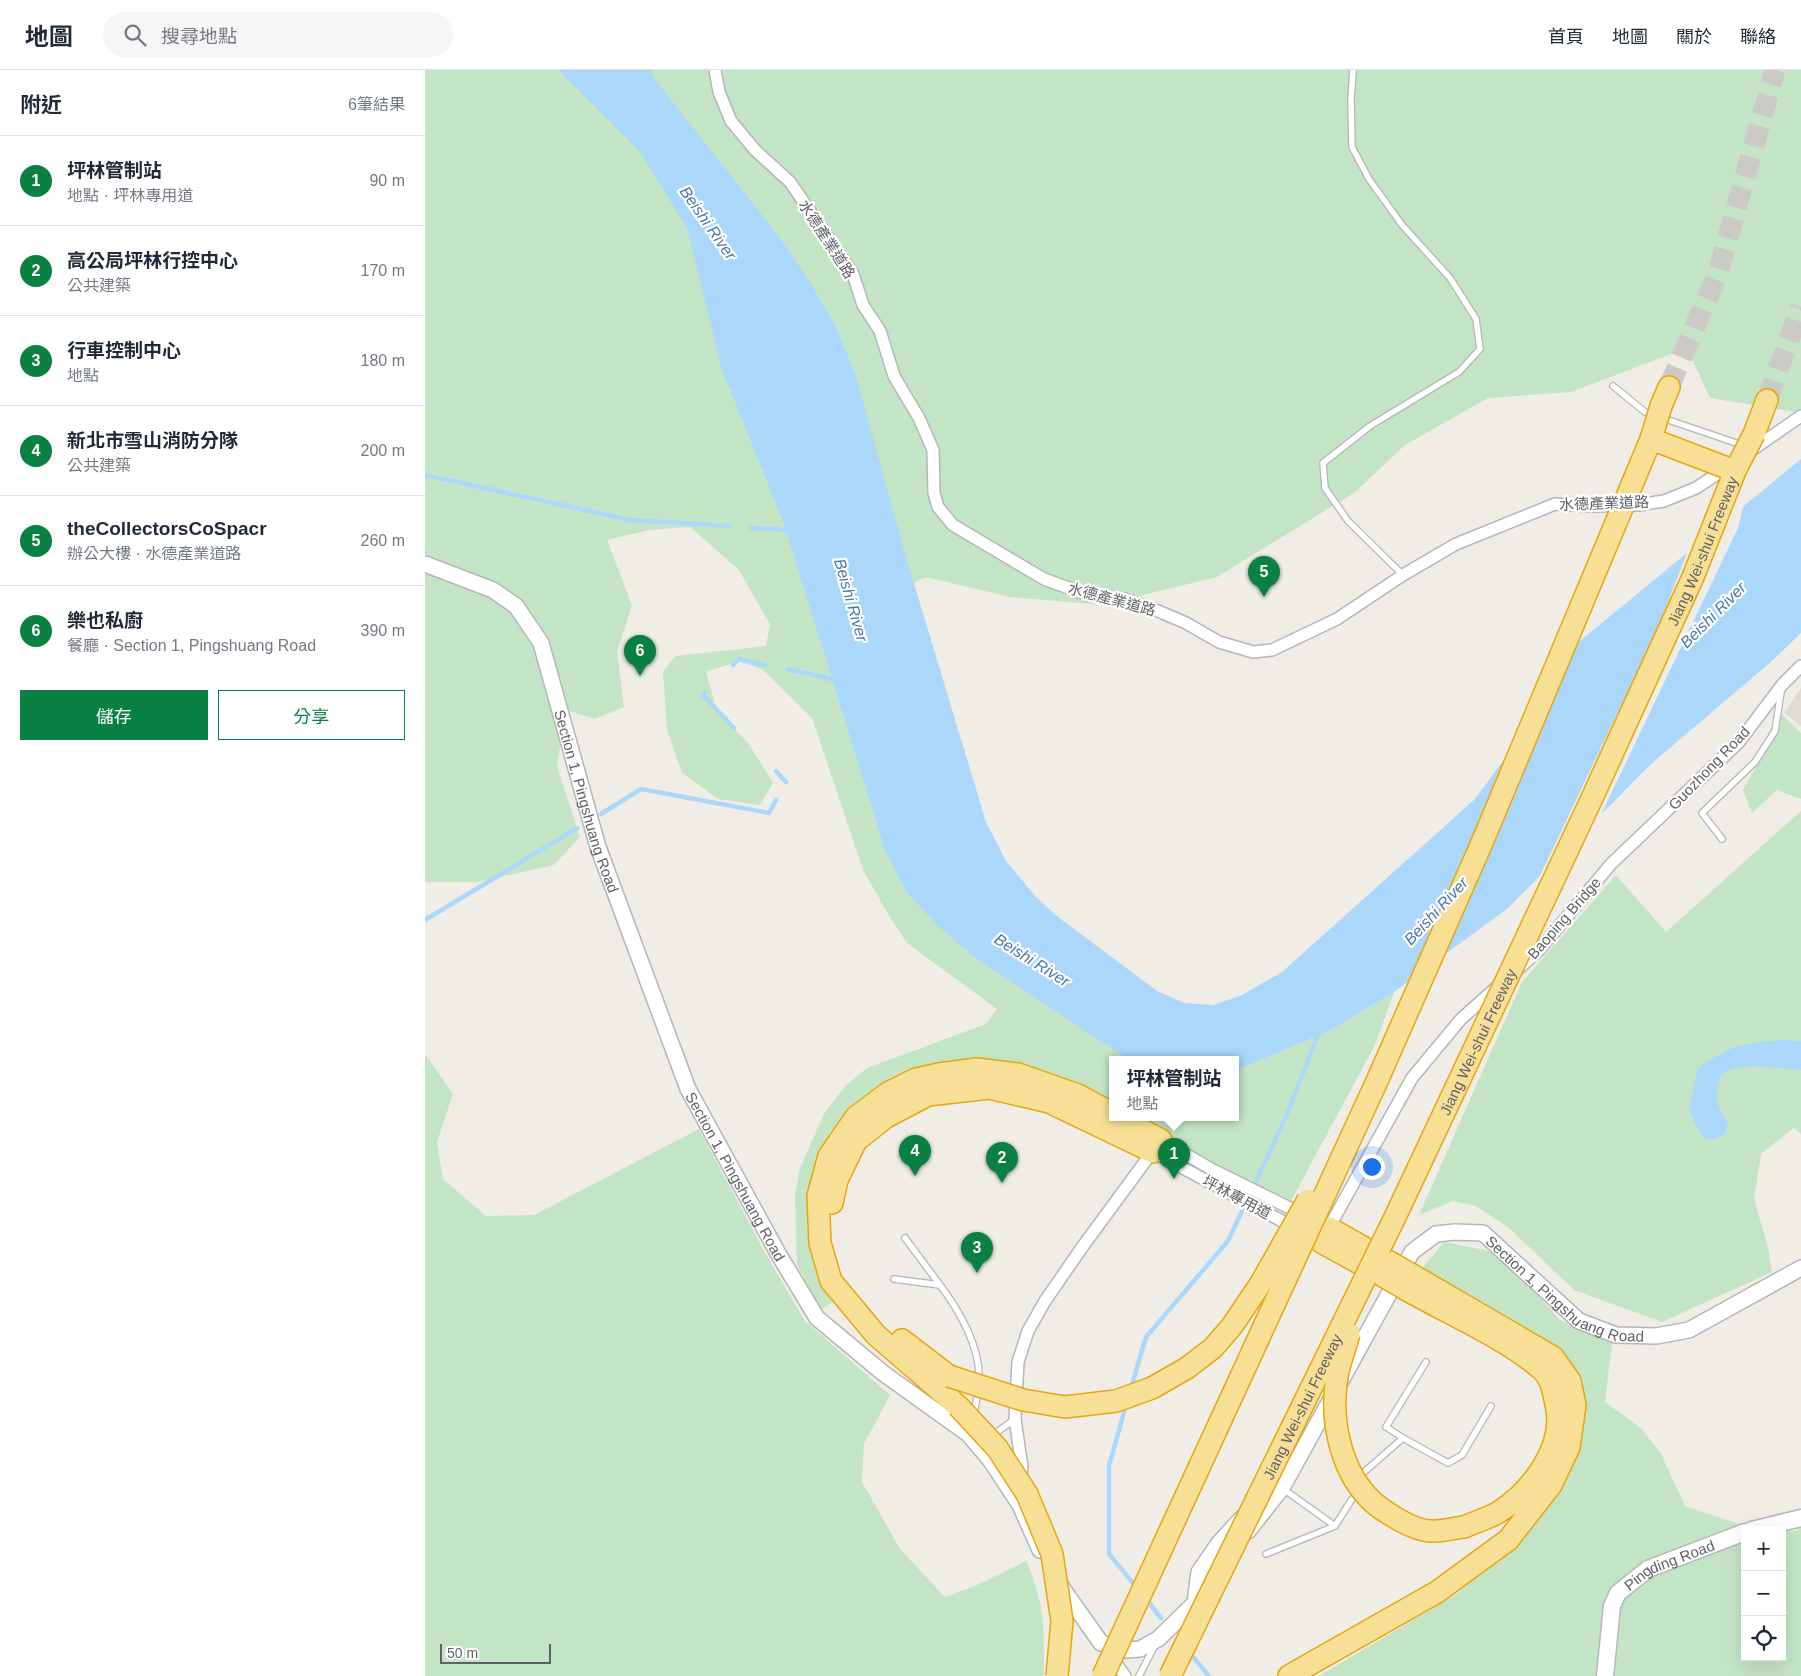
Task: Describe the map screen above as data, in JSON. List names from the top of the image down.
{
  "streets": {
    "highway": ["Jiang Wei-shui Freeway"],
    "main road": ["Pingding Road"],
    "street": [
      "水德產業道路",
      "Guozhong Road",
      "Section 1, Pingshuang Road",
      "Baoping Bridge",
      "坪林專用道"
    ]
  },
  "crossings": [
    ["水德產業道路", "Jiang Wei-shui Freeway"],
    ["Guozhong Road", "Baoping Bridge"],
    ["Baoping Bridge", "坪林專用道"]
  ],
  "water": ["Beishi River"],
  "scale_bar": "50 m",
  "page": {
    "header": "地圖",
    "search": "搜尋地點",
    "nav": [
      "首頁",
      "地圖",
      "關於",
      "聯絡"
    ],
    "heading": ["附近", "6筆結果"],
    "list": [
      {
        "mark": "1",
        "name": "坪林管制站",
        "note": "地點 · 坪林專用道",
        "value": "90 m"
      },
      {
        "mark": "2",
        "name": "高公局坪林行控中心",
        "note": "公共建築",
        "value": "170 m"
      },
      {
        "mark": "3",
        "name": "行車控制中心",
        "note": "地點",
        "value": "180 m"
      },
      {
        "mark": "4",
        "name": "新北市雪山消防分隊",
        "note": "公共建築",
        "value": "200 m"
      },
      {
        "mark": "5",
        "name": "theCollectorsCoSpacr",
        "note": "辦公大樓 · 水德產業道路",
        "value": "260 m"
      },
      {
        "mark": "6",
        "name": "樂也私廚",
        "note": "餐廳 · Section 1, Pingshuang Road",
        "value": "390 m"
      }
    ],
    "pins": [
      "5",
      "6",
      "4",
      "1",
      "2",
      "3"
    ],
    "buttons": ["儲存", "分享"],
    "popup": ["坪林管制站", "地點"],
    "map_buttons": ["+", "−"],
    "scale": "50 m"
  }
}
